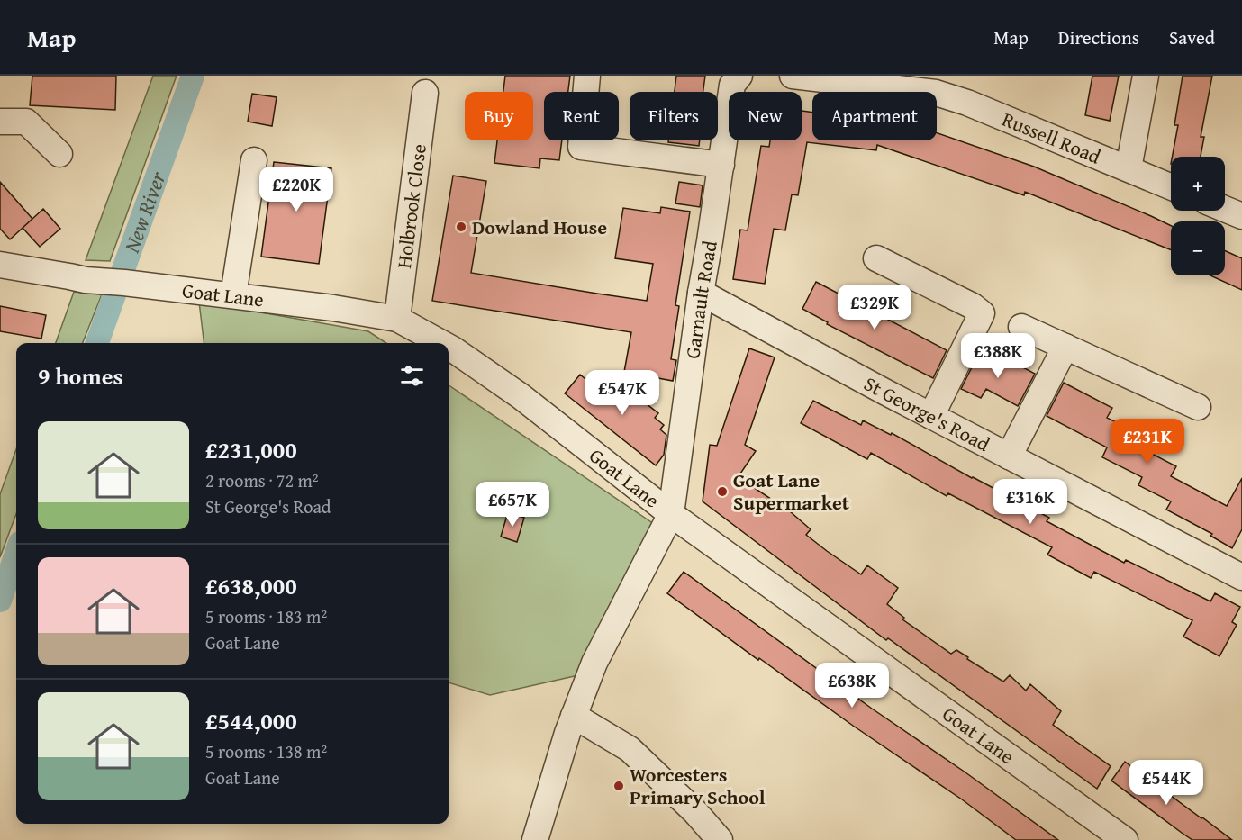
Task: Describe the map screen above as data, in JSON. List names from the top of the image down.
{
  "streets": {
    "street": [
      "Russell Road",
      "Holbrook Close",
      "Goat Lane",
      "Garnault Road",
      "St George's Road"
    ]
  },
  "crossings": [
    ["Holbrook Close", "Goat Lane"],
    ["Goat Lane", "Garnault Road"],
    ["Garnault Road", "St George's Road"]
  ],
  "water": ["New River"],
  "places": ["Dowland House", "Goat Lane Supermarket", "Worcesters Primary School"],
  "page": {
    "header": "Map",
    "nav": ["Map", "Directions", "Saved"],
    "chip": [
      "Buy",
      "Rent",
      "Filters",
      "New",
      "Apartment"
    ],
    "map_buttons": ["+", "−"],
    "price": [
      "£220K",
      "£329K",
      "£388K",
      "£547K",
      "£231K",
      "£316K",
      "£657K",
      "£638K",
      "£544K"
    ],
    "heading": "9 homes",
    "list": [
      {
        "name": "£231,000",
        "note": "2 rooms · 72 m² · St George's Road"
      },
      {
        "name": "£638,000",
        "note": "5 rooms · 183 m² · Goat Lane"
      },
      {
        "name": "£544,000",
        "note": "5 rooms · 138 m² · Goat Lane"
      }
    ]
  }
}
